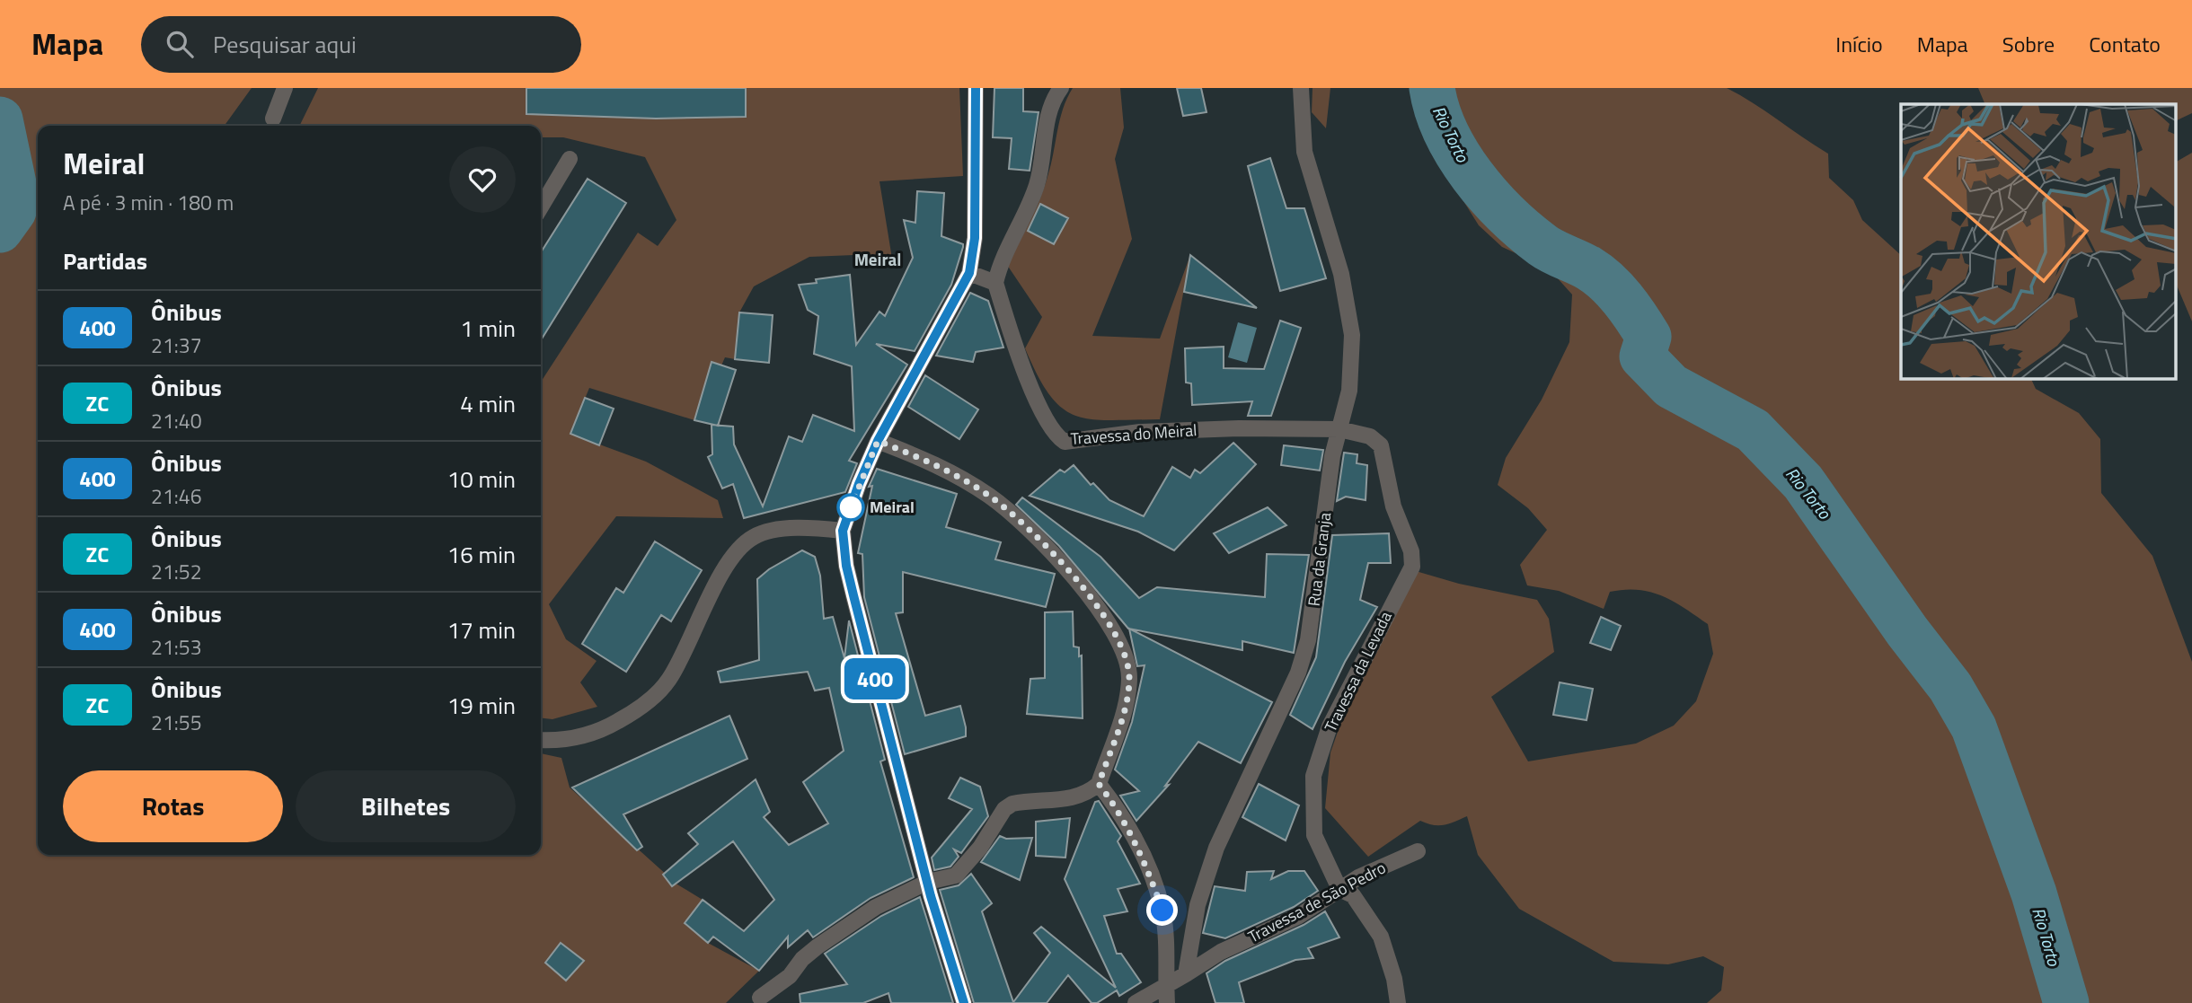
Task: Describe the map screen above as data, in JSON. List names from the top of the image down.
{
  "streets": {
    "street": [
      "Travessa do Meiral",
      "Rua da Granja",
      "Travessa da Levada",
      "Travessa de São Pedro"
    ]
  },
  "crossings": [
    ["Travessa do Meiral", "Rua da Granja"],
    ["Travessa do Meiral", "Travessa da Levada"],
    ["Rua da Granja", "Travessa da Levada"],
    ["Rua da Granja", "Travessa de São Pedro"],
    ["Travessa da Levada", "Travessa de São Pedro"]
  ],
  "districts": ["Meiral"],
  "water": ["Rio Torto"],
  "places": ["Meiral"],
  "lines": ["bus line 400"],
  "page": {
    "header": "Mapa",
    "search": "Pesquisar aqui",
    "nav": [
      "Início",
      "Mapa",
      "Sobre",
      "Contato"
    ],
    "on_map": "400",
    "heading": [
      ["Meiral", "A pé · 3 min · 180 m"],
      "Partidas"
    ],
    "list": [
      {
        "mark": "400",
        "name": "Ônibus",
        "note": "21:37",
        "value": "1 min"
      },
      {
        "mark": "ZC",
        "name": "Ônibus",
        "note": "21:40",
        "value": "4 min"
      },
      {
        "mark": "400",
        "name": "Ônibus",
        "note": "21:46",
        "value": "10 min"
      },
      {
        "mark": "ZC",
        "name": "Ônibus",
        "note": "21:52",
        "value": "16 min"
      },
      {
        "mark": "400",
        "name": "Ônibus",
        "note": "21:53",
        "value": "17 min"
      },
      {
        "mark": "ZC",
        "name": "Ônibus",
        "note": "21:55",
        "value": "19 min"
      }
    ],
    "buttons": ["Rotas", "Bilhetes"]
  }
}
